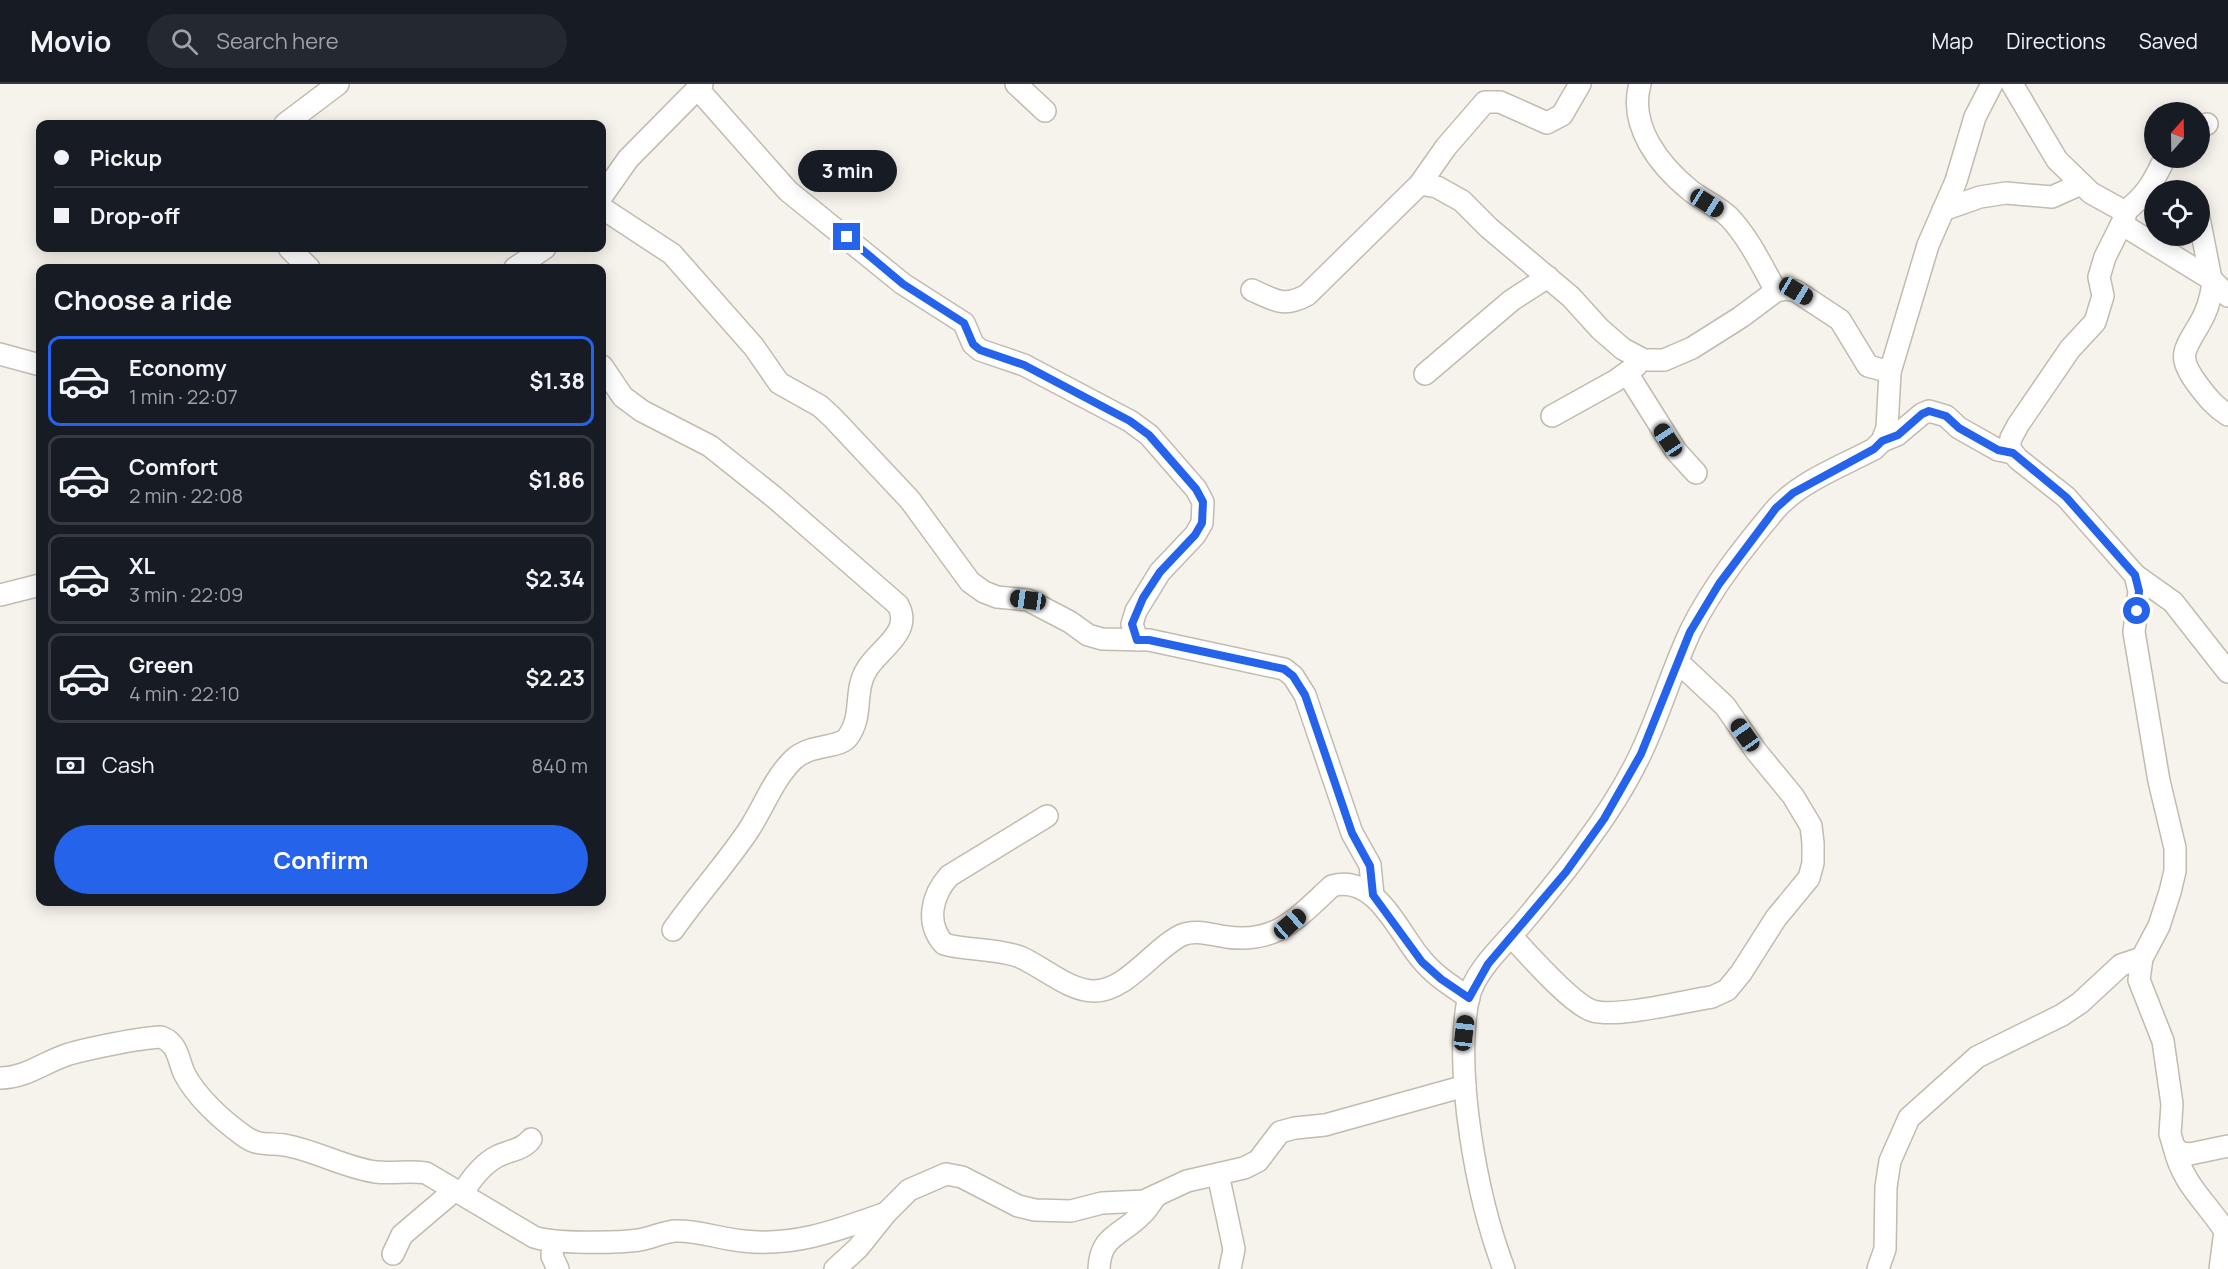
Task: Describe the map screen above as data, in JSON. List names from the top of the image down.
{
  "north": "top",
  "page": {
    "header": "Movio",
    "search": "Search here",
    "nav": ["Map", "Directions", "Saved"],
    "banner": ["Pickup", "Drop-off"],
    "bubble": "3 min",
    "heading": "Choose a ride",
    "list": [
      {
        "name": "Economy",
        "note": "1 min · 22:07",
        "value": "$1.38"
      },
      {
        "name": "Comfort",
        "note": "2 min · 22:08",
        "value": "$1.86"
      },
      {
        "name": "XL",
        "note": "3 min · 22:09",
        "value": "$2.34"
      },
      {
        "name": "Green",
        "note": "4 min · 22:10",
        "value": "$2.23"
      }
    ],
    "pay": ["Cash", "840 m"],
    "buttons": "Confirm"
  }
}
